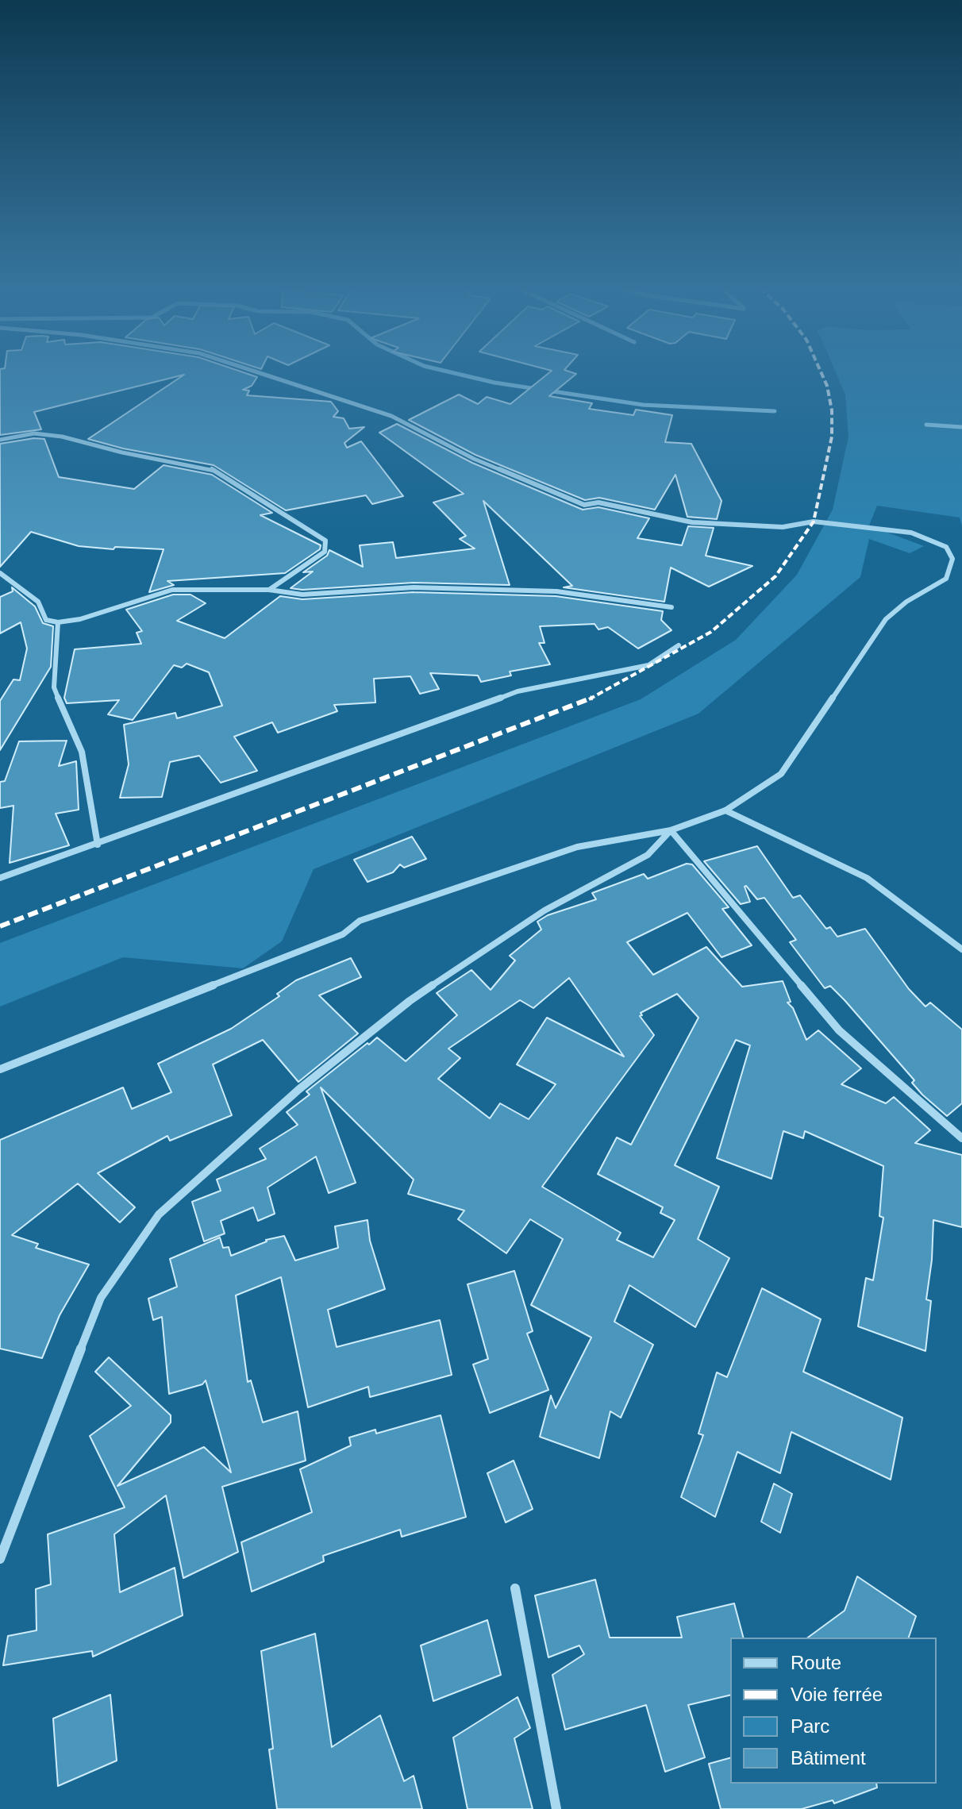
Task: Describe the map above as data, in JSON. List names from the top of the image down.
{
  "legend": [
    "Route",
    "Voie ferrée",
    "Parc",
    "Bâtiment"
  ]
}
